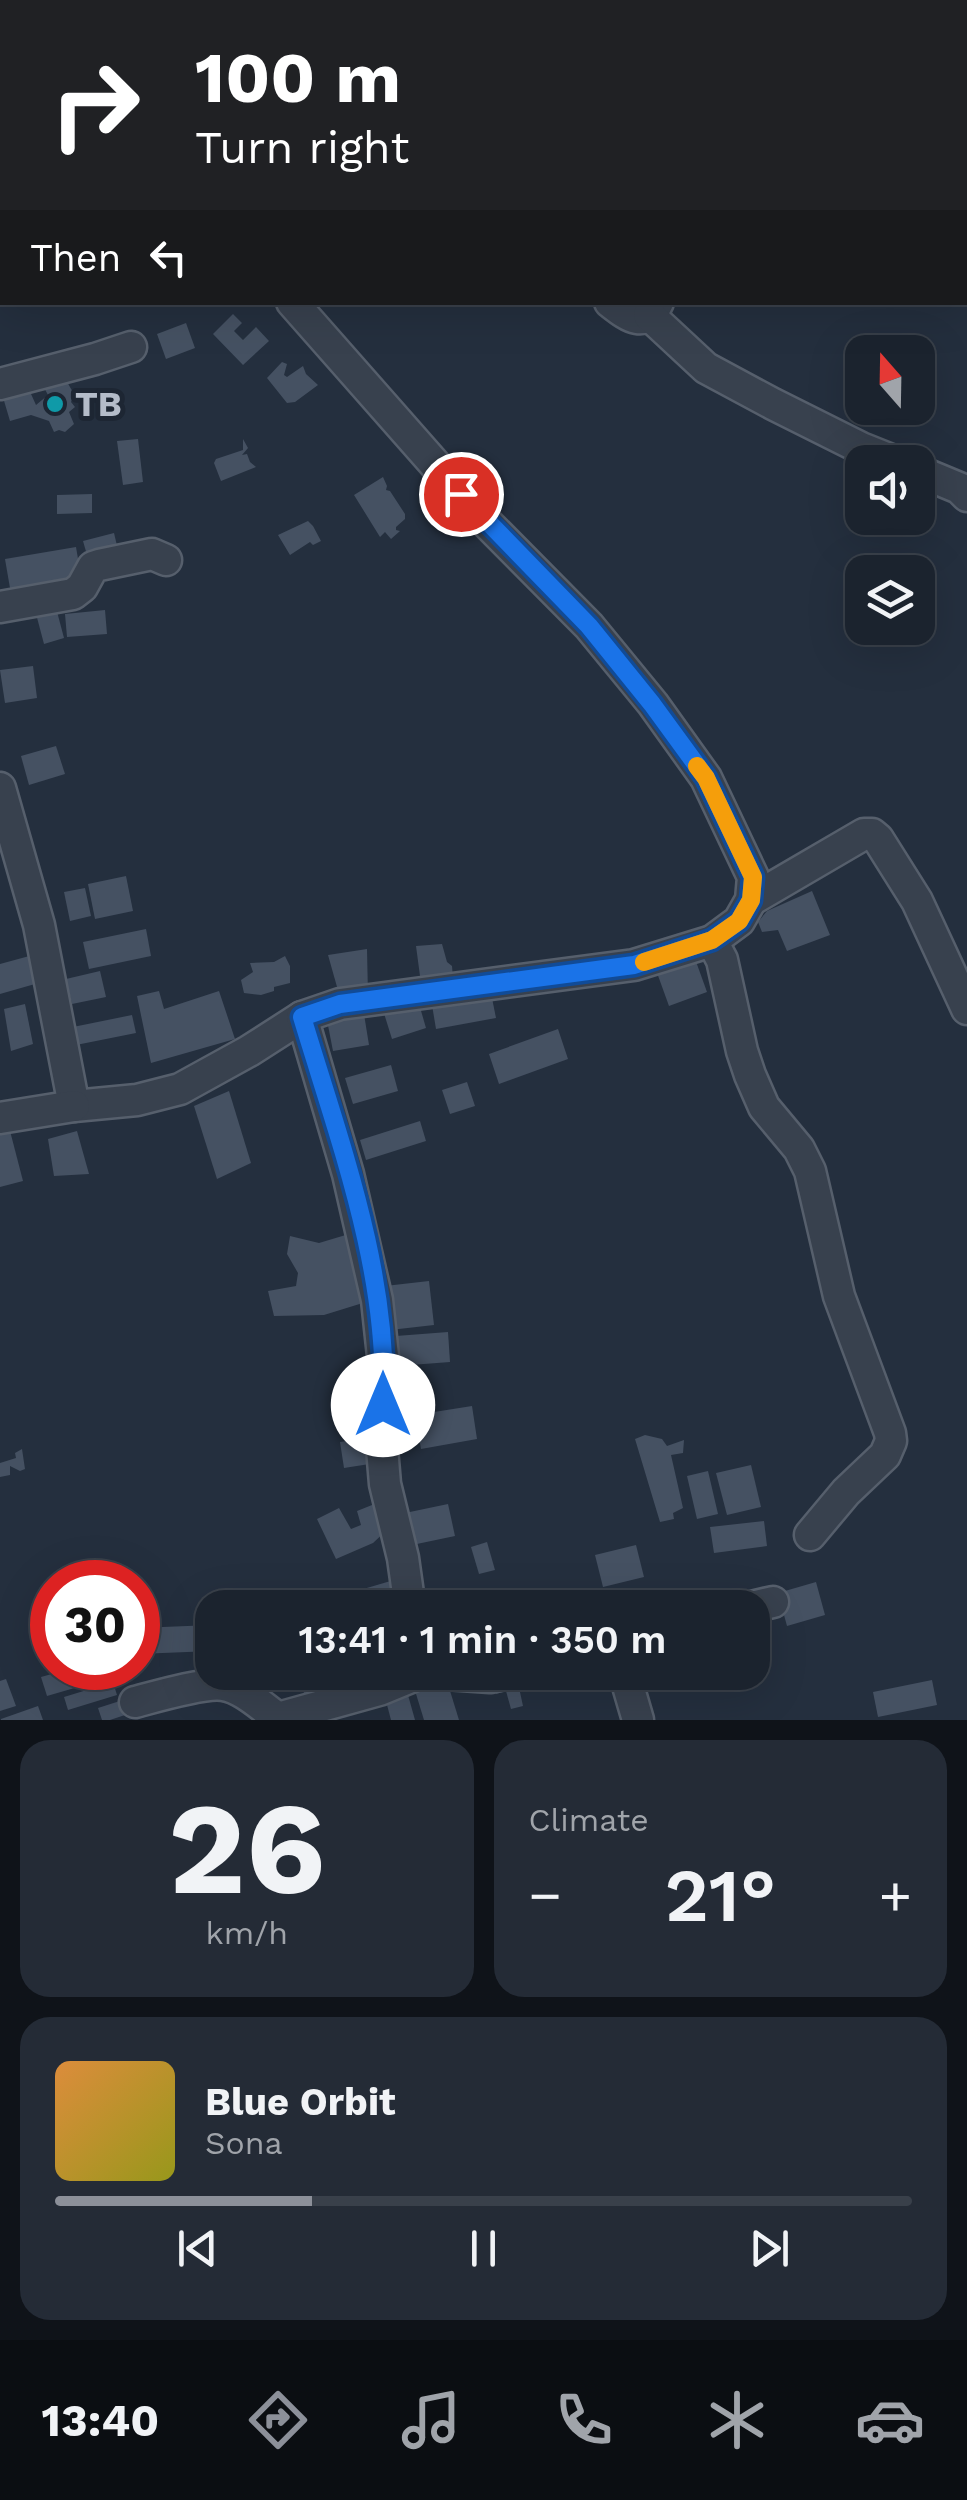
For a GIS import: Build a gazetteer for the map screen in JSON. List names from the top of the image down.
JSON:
{
  "places": ["TB"],
  "north": "top",
  "page": {
    "turn": ["100 m", "Turn right"],
    "then": "Then",
    "limit": "30",
    "trip": "13:41 · 1 min · 350 m",
    "tile": [
      ["26", "km/h"],
      "Climate"
    ],
    "heat": ["−", "21°", "+"],
    "song": ["Blue Orbit", "Sona"],
    "tabs": "13:40"
  }
}
